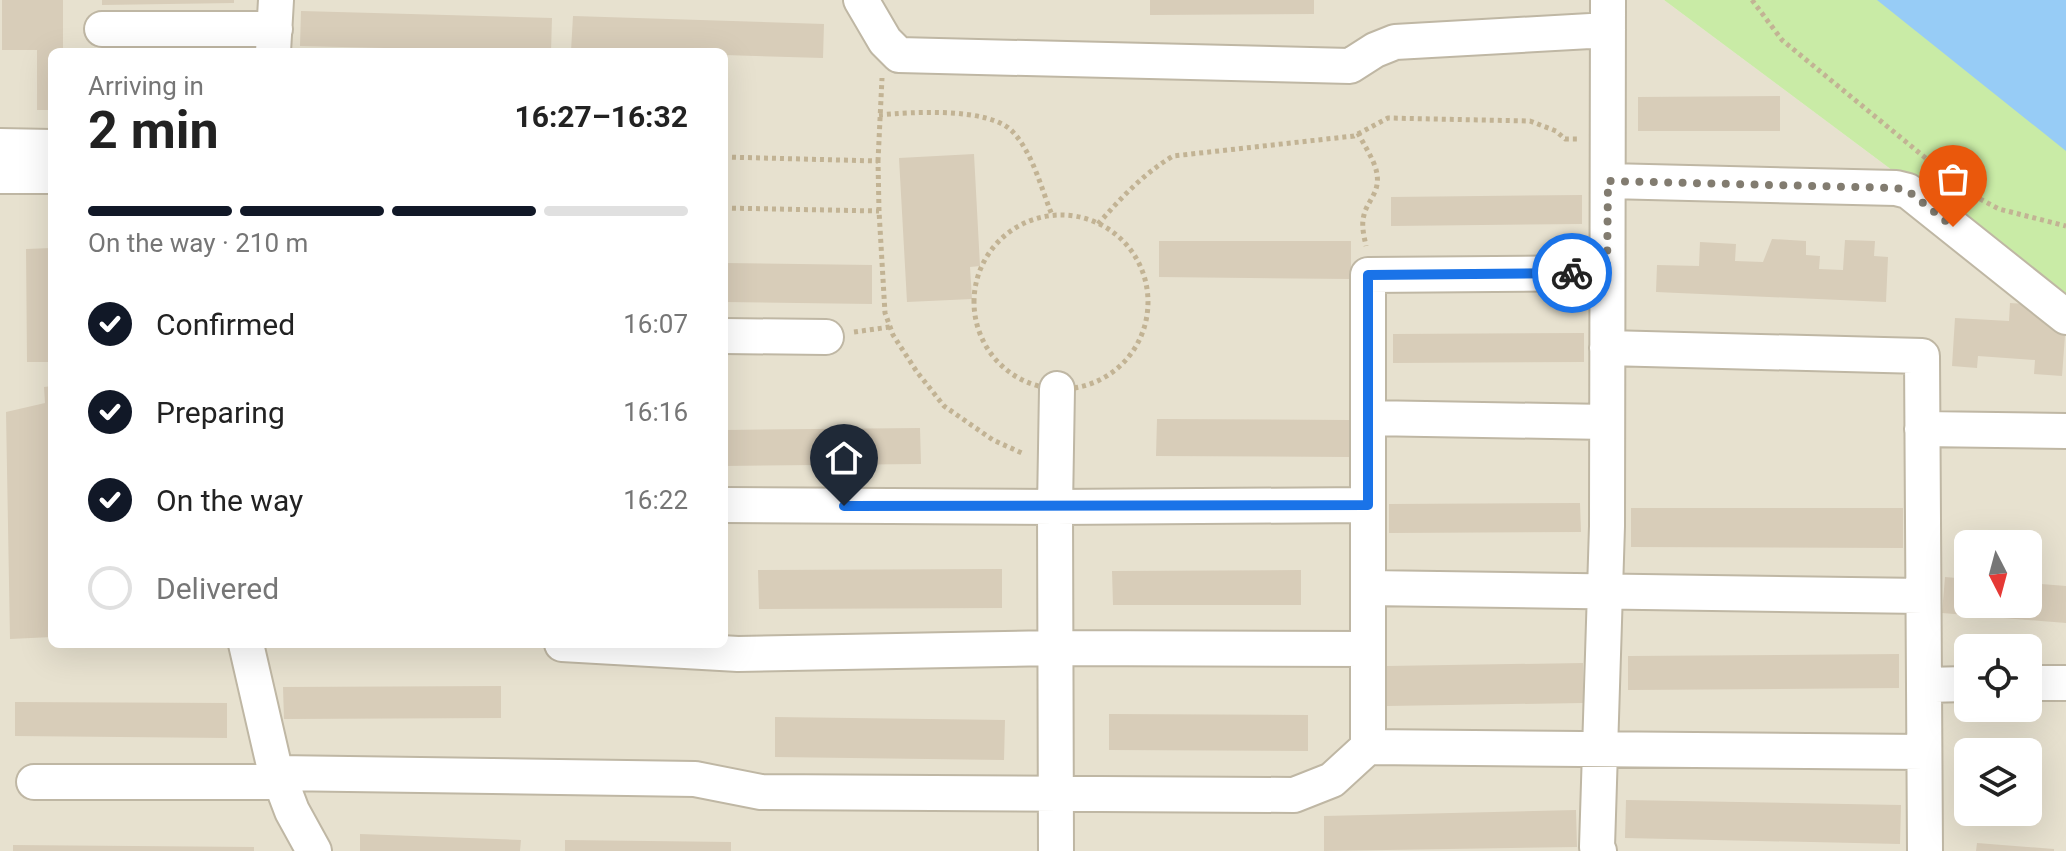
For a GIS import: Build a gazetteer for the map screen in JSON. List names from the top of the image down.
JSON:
{
  "north": "bottom",
  "page": {
    "heading": ["2 min", "Arriving in", "16:27–16:32"],
    "bar": "On the way · 210 m",
    "list": [
      ["Confirmed", "16:07"],
      ["Preparing", "16:16"],
      ["On the way", "16:22"],
      "Delivered"
    ]
  }
}
